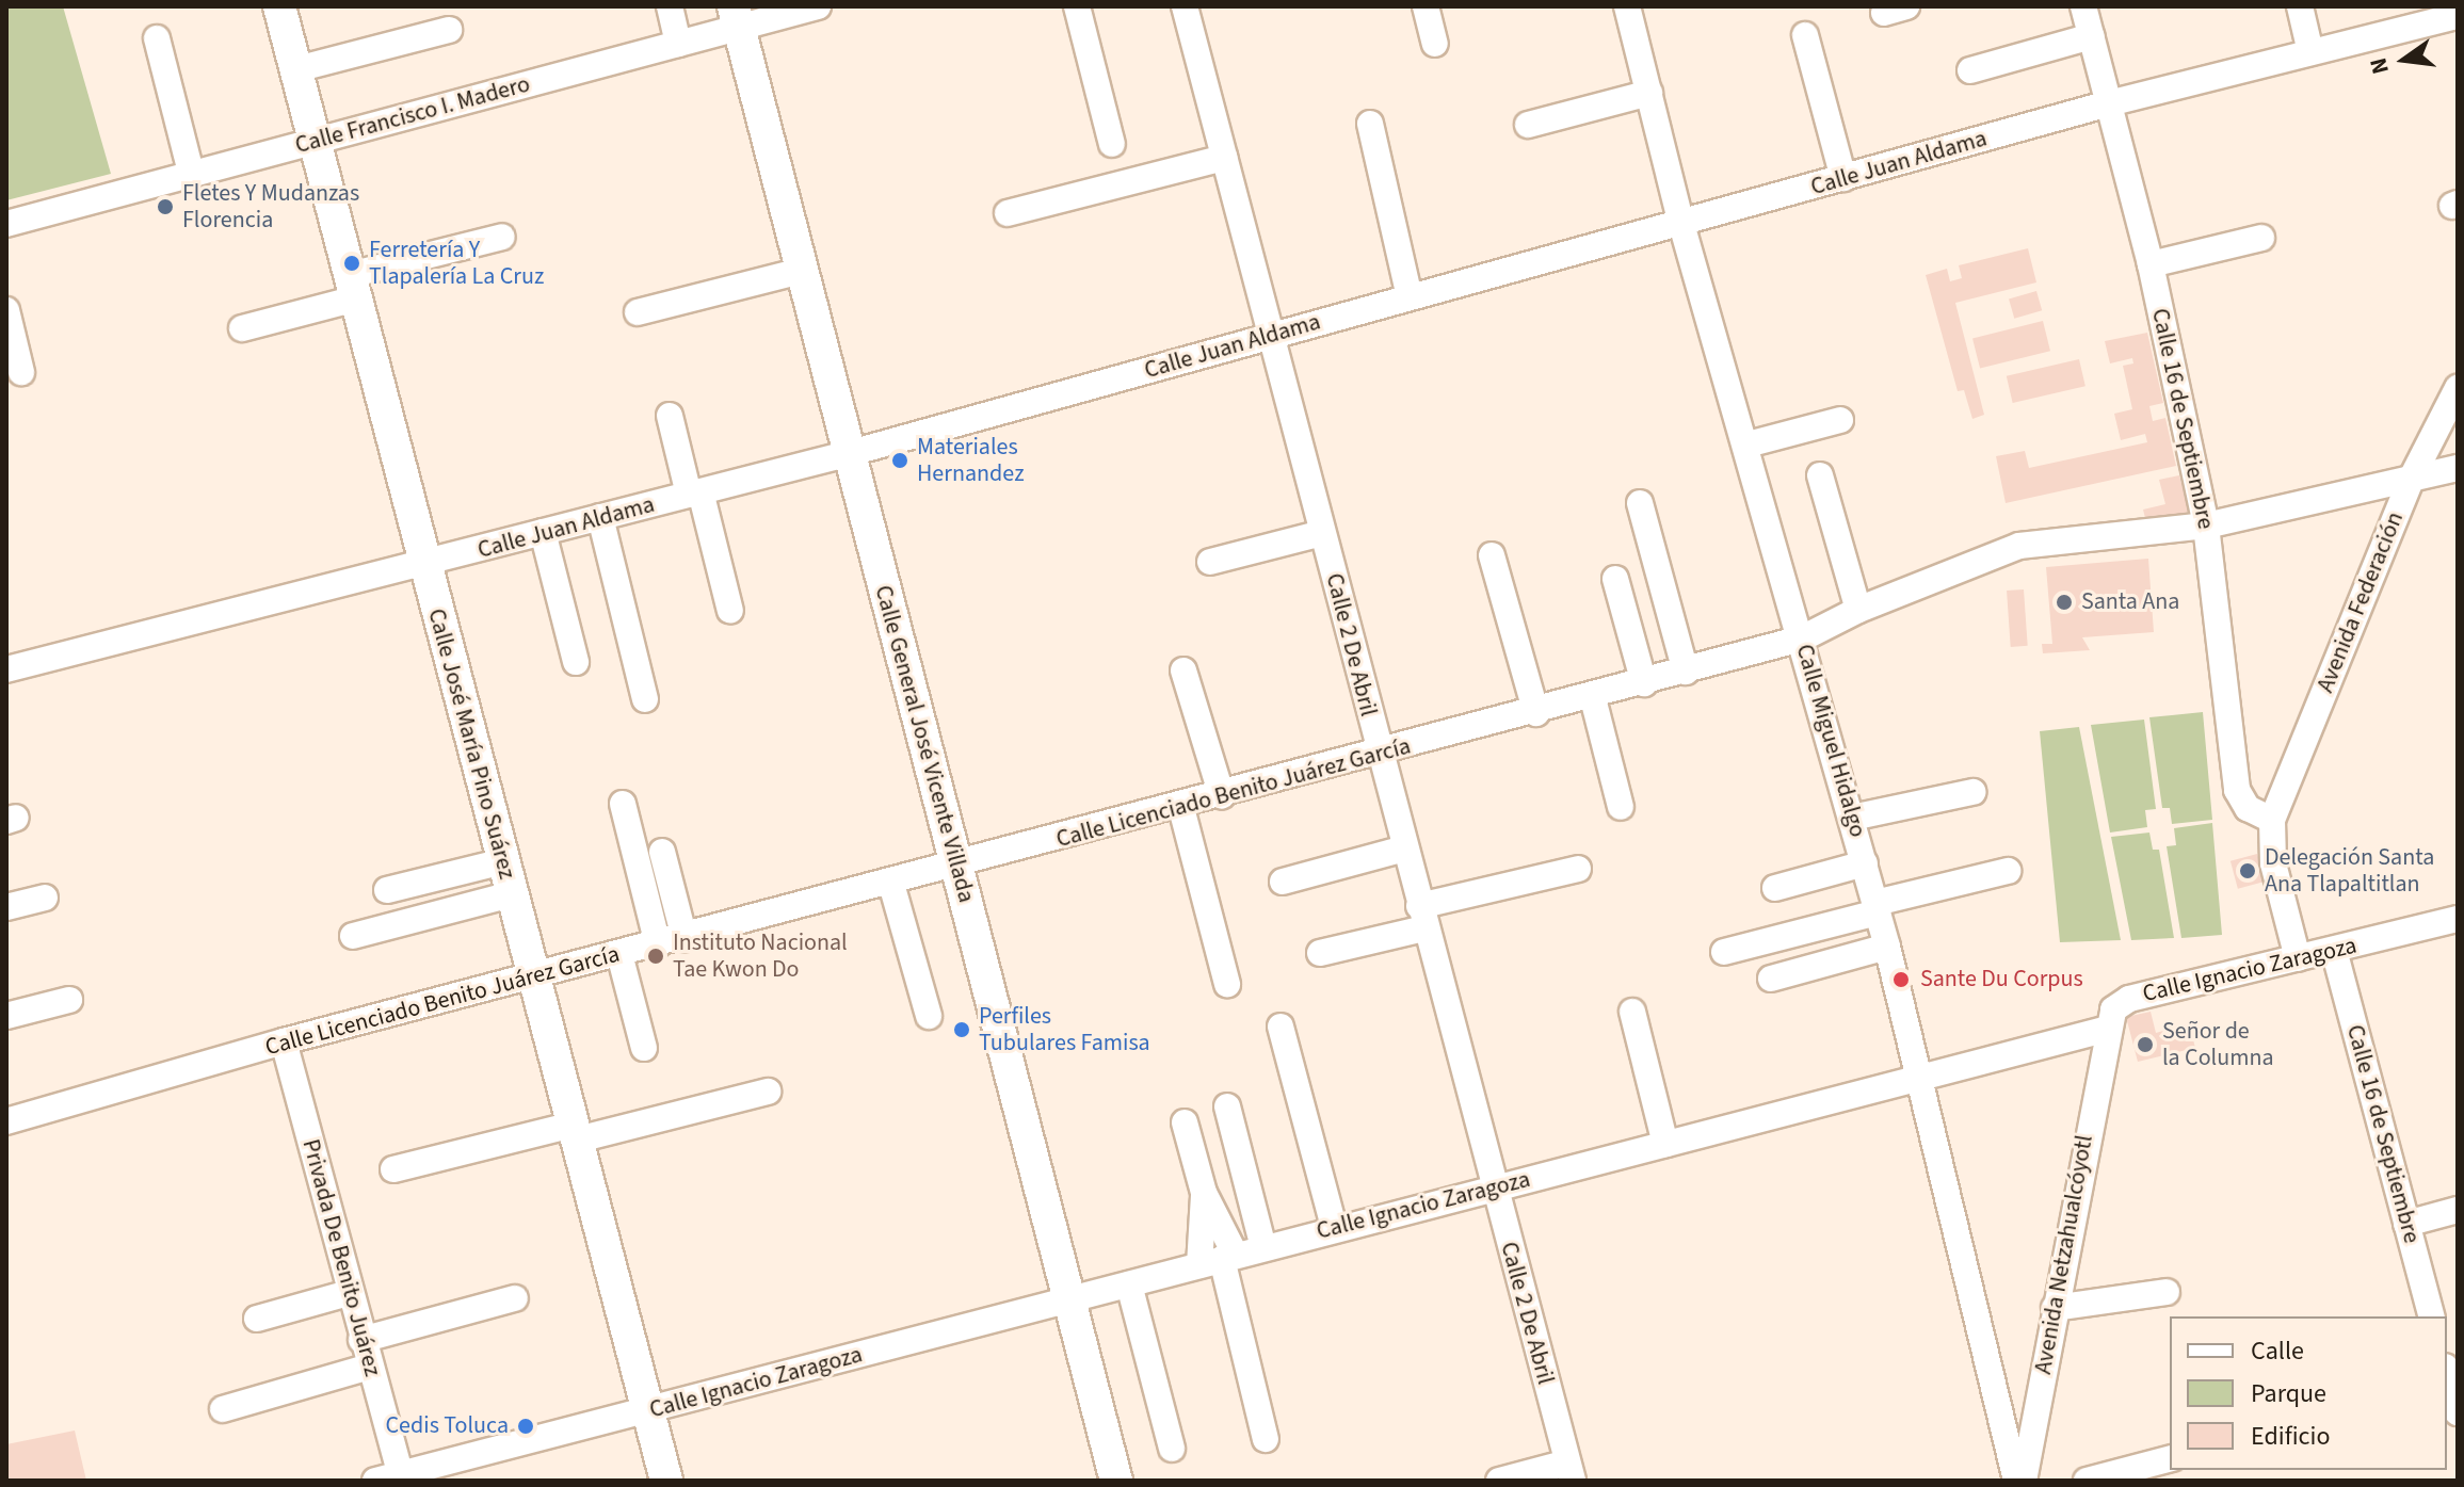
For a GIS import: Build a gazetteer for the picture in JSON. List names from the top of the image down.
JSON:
{
  "streets": {
    "main road": ["Calle José María Pino Suárez", "Calle General José Vicente Villada"],
    "street": [
      "Calle Francisco I. Madero",
      "Calle Juan Aldama",
      "Calle 16 de Septiembre",
      "Avenida Federación",
      "Calle 2 De Abril",
      "Calle Miguel Hidalgo",
      "Calle Licenciado Benito Juárez García",
      "Calle Ignacio Zaragoza",
      "Avenida Netzahualcóyotl",
      "Privada De Benito Juárez"
    ]
  },
  "crossings": [
    ["Calle Francisco I. Madero", "Calle José María Pino Suárez"],
    ["Calle Francisco I. Madero", "Calle General José Vicente Villada"],
    ["Calle Juan Aldama", "Calle 16 de Septiembre"],
    ["Calle Juan Aldama", "Calle 2 De Abril"],
    ["Calle Juan Aldama", "Calle Miguel Hidalgo"],
    ["Calle Juan Aldama", "Calle José María Pino Suárez"],
    ["Calle Juan Aldama", "Calle General José Vicente Villada"],
    ["Calle 16 de Septiembre", "Avenida Federación"],
    ["Calle 16 de Septiembre", "Calle Licenciado Benito Juárez García"],
    ["Calle 16 de Septiembre", "Calle Ignacio Zaragoza"],
    ["Avenida Federación", "Calle Licenciado Benito Juárez García"],
    ["Calle 2 De Abril", "Calle Licenciado Benito Juárez García"],
    ["Calle 2 De Abril", "Calle Ignacio Zaragoza"],
    ["Calle Miguel Hidalgo", "Calle Licenciado Benito Juárez García"],
    ["Calle Miguel Hidalgo", "Calle Ignacio Zaragoza"],
    ["Calle José María Pino Suárez", "Calle Licenciado Benito Juárez García"],
    ["Calle José María Pino Suárez", "Calle Ignacio Zaragoza"],
    ["Calle General José Vicente Villada", "Calle Licenciado Benito Juárez García"],
    ["Calle General José Vicente Villada", "Calle Ignacio Zaragoza"],
    ["Calle Licenciado Benito Juárez García", "Privada De Benito Juárez"],
    ["Calle Ignacio Zaragoza", "Avenida Netzahualcóyotl"],
    ["Calle Ignacio Zaragoza", "Privada De Benito Juárez"]
  ],
  "places": [
    "Fletes Y Mudanzas Florencia",
    "Ferretería Y Tlapalería La Cruz",
    "Materiales Hernandez",
    "Santa Ana",
    "Delegación Santa Ana Tlapaltitlan",
    "Instituto Nacional Tae Kwon Do",
    "Sante Du Corpus",
    "Perfiles Tubulares Famisa",
    "Señor de la Columna",
    "Cedis Toluca"
  ],
  "legend": ["Calle", "Parque", "Edificio"],
  "north": "left"
}
